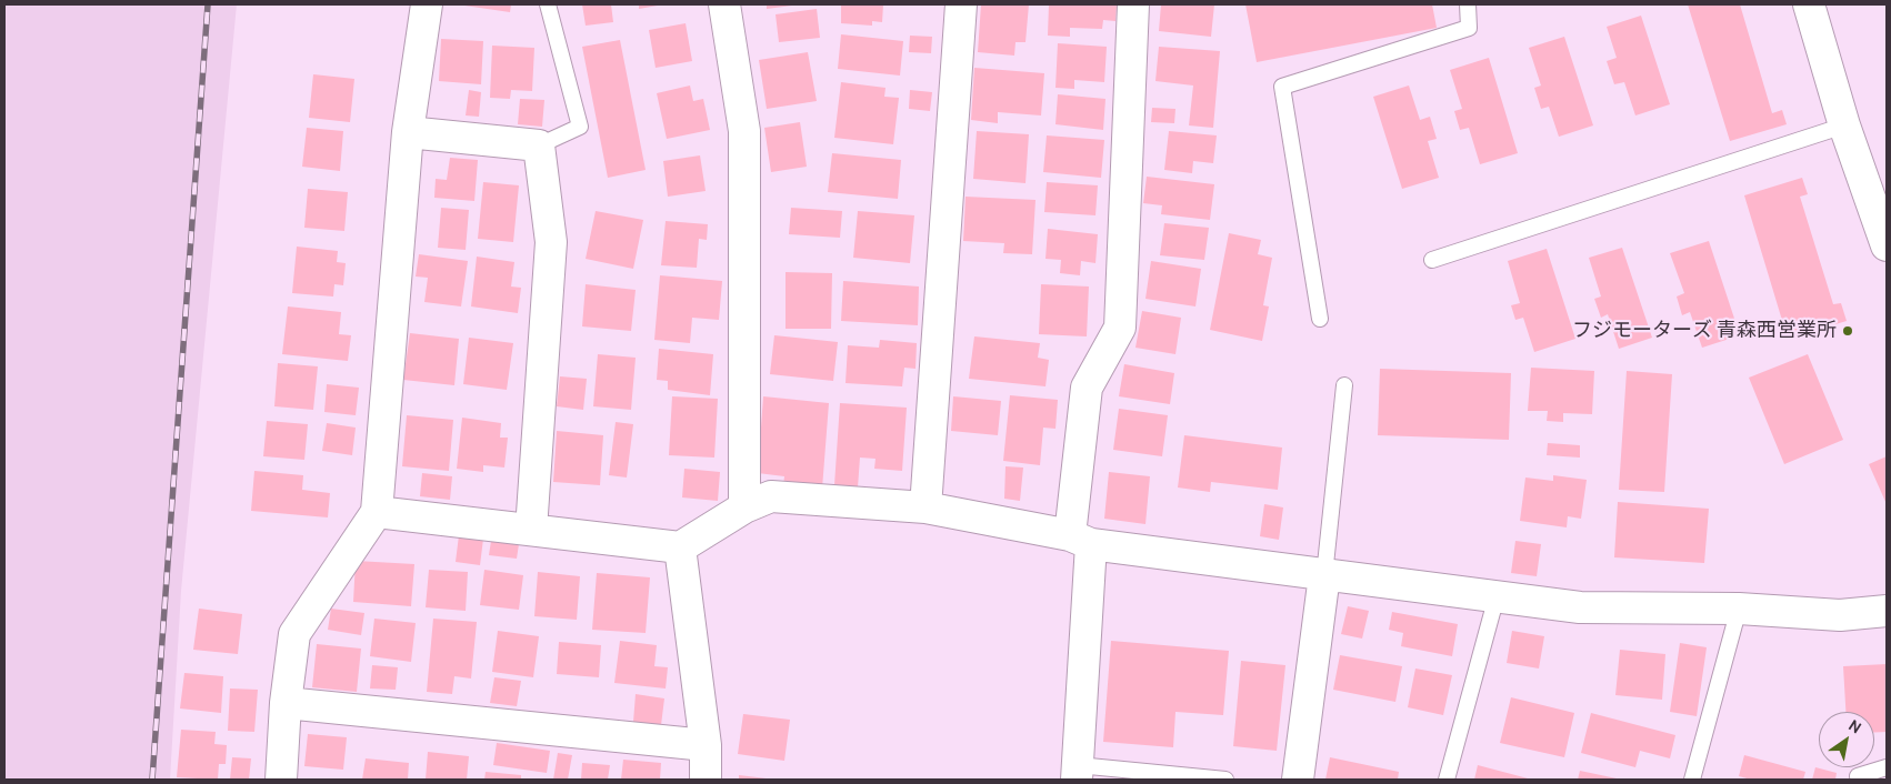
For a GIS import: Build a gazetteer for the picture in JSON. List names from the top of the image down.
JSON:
{
  "places": ["フジモーターズ 青森西営業所"],
  "north": "top right"
}
